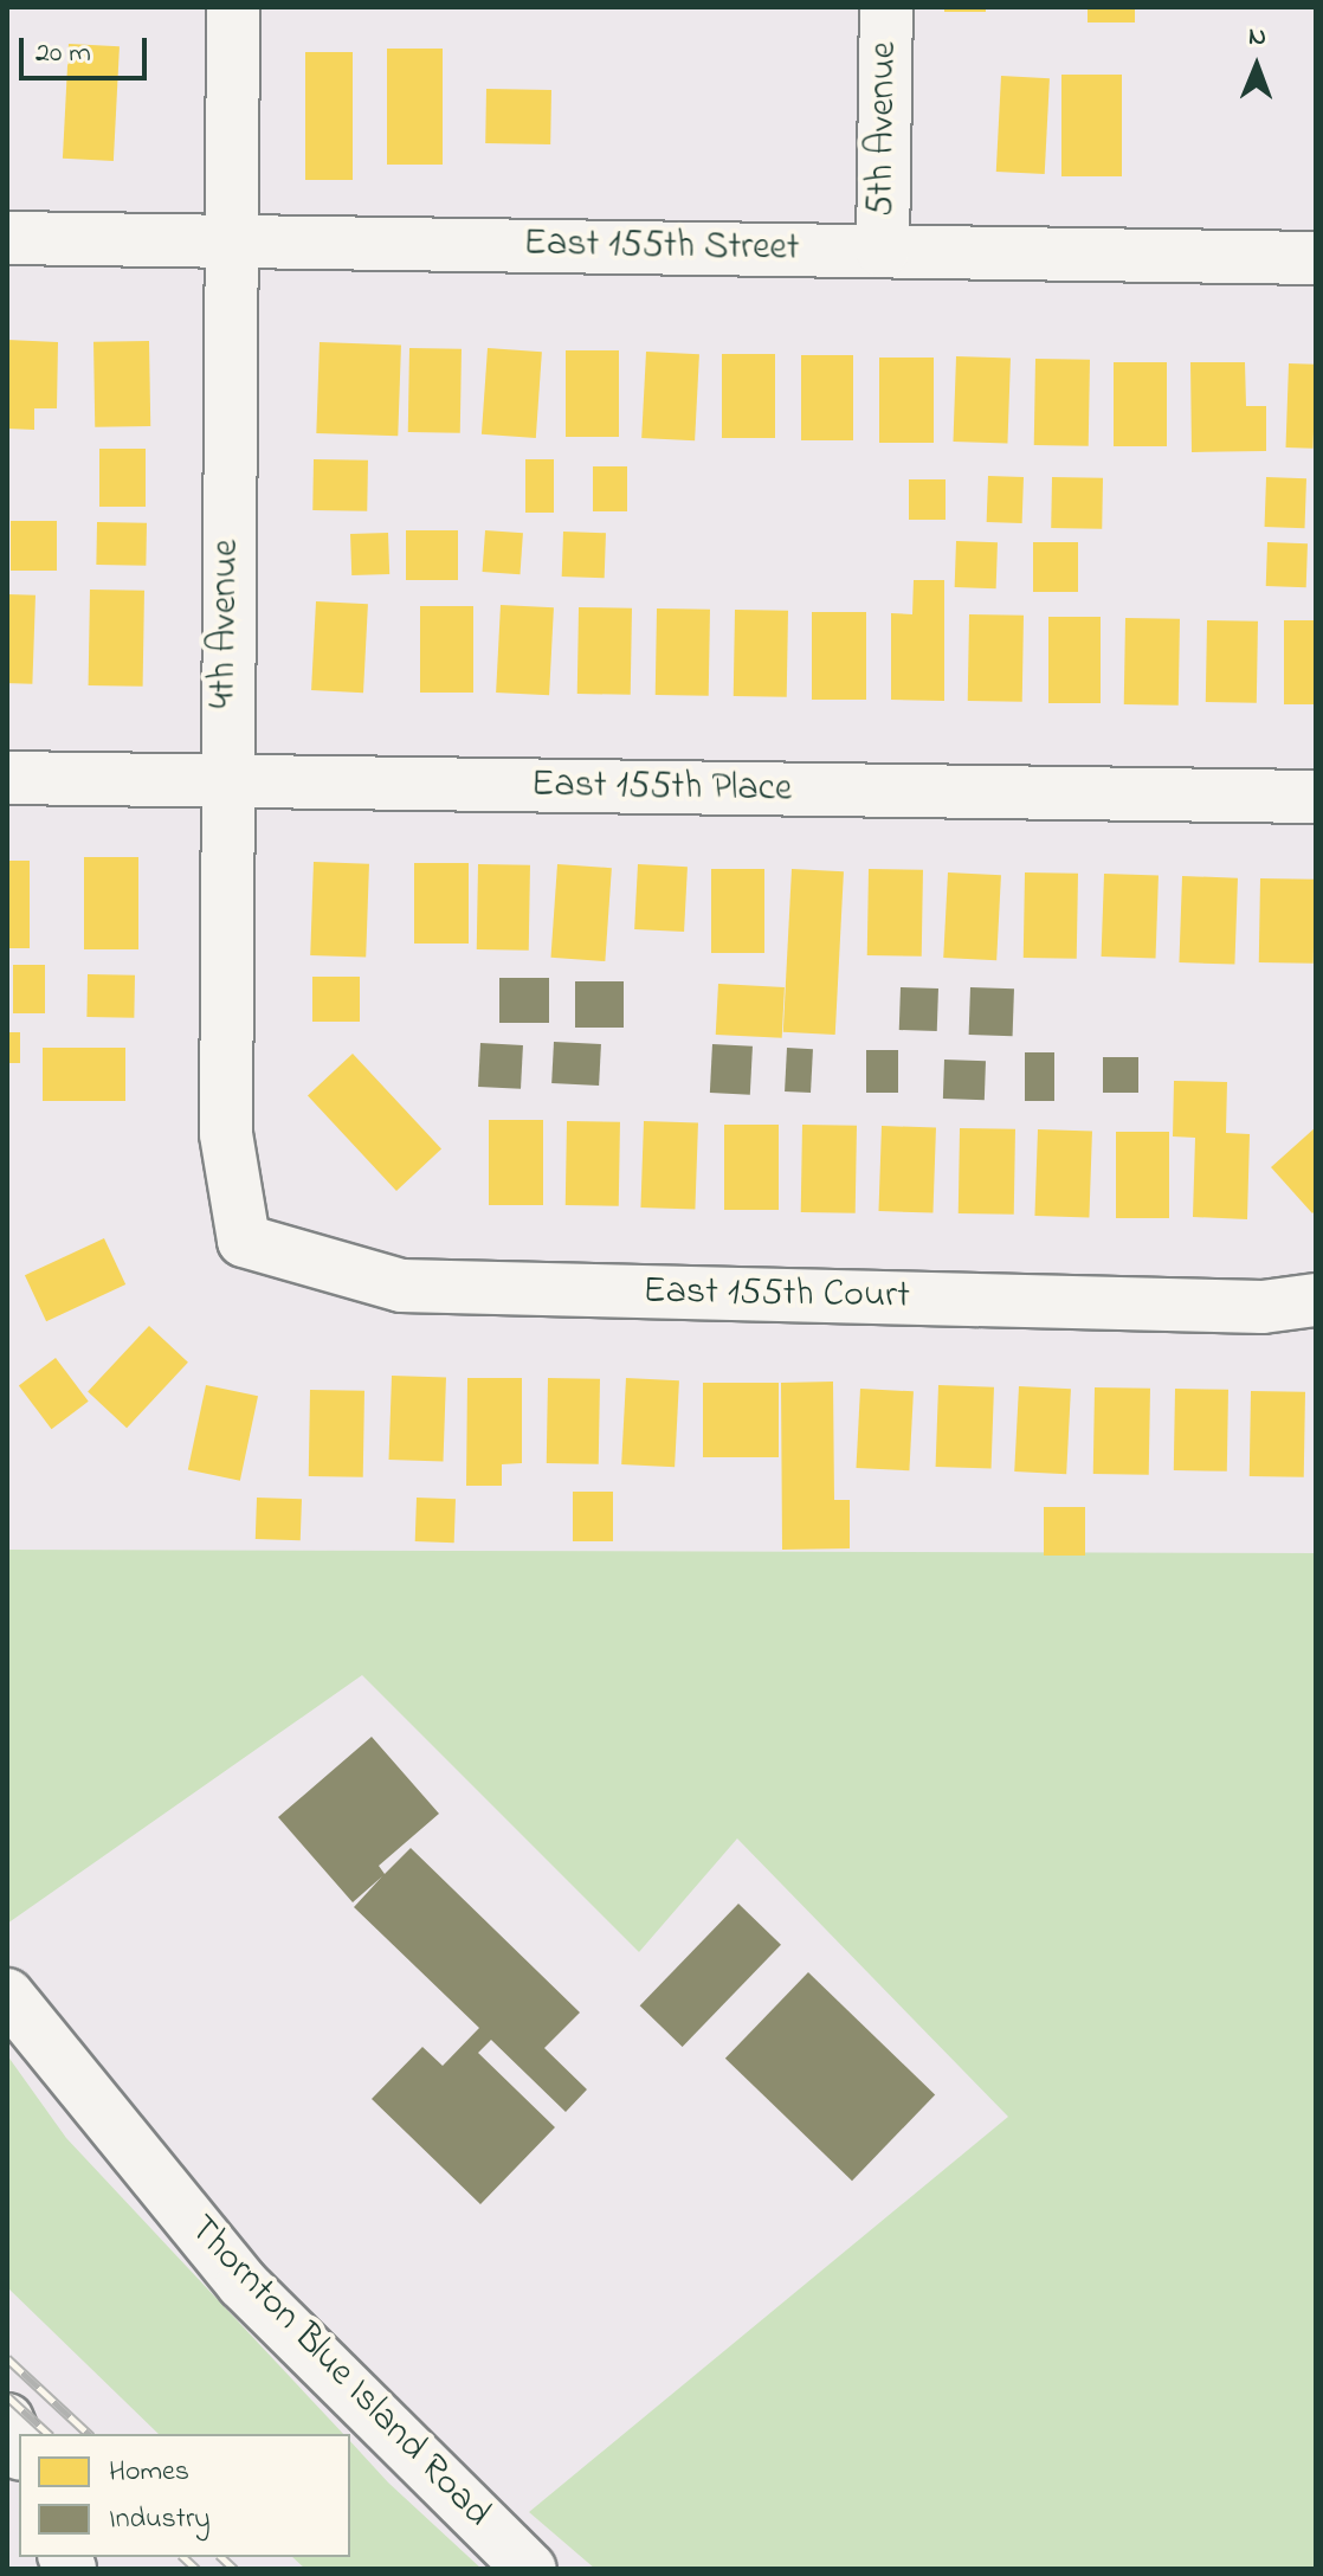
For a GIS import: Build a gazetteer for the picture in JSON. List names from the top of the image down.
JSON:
{
  "streets": {
    "street": [
      "5th Avenue",
      "East 155th Street",
      "4th Avenue",
      "East 155th Place",
      "East 155th Court",
      "Thornton Blue Island Road"
    ]
  },
  "crossings": [
    ["5th Avenue", "East 155th Street"],
    ["East 155th Street", "4th Avenue"],
    ["4th Avenue", "East 155th Place"],
    ["4th Avenue", "East 155th Court"]
  ],
  "legend": ["Homes", "Industry"],
  "scale_bar": "20 m",
  "north": "top"
}
